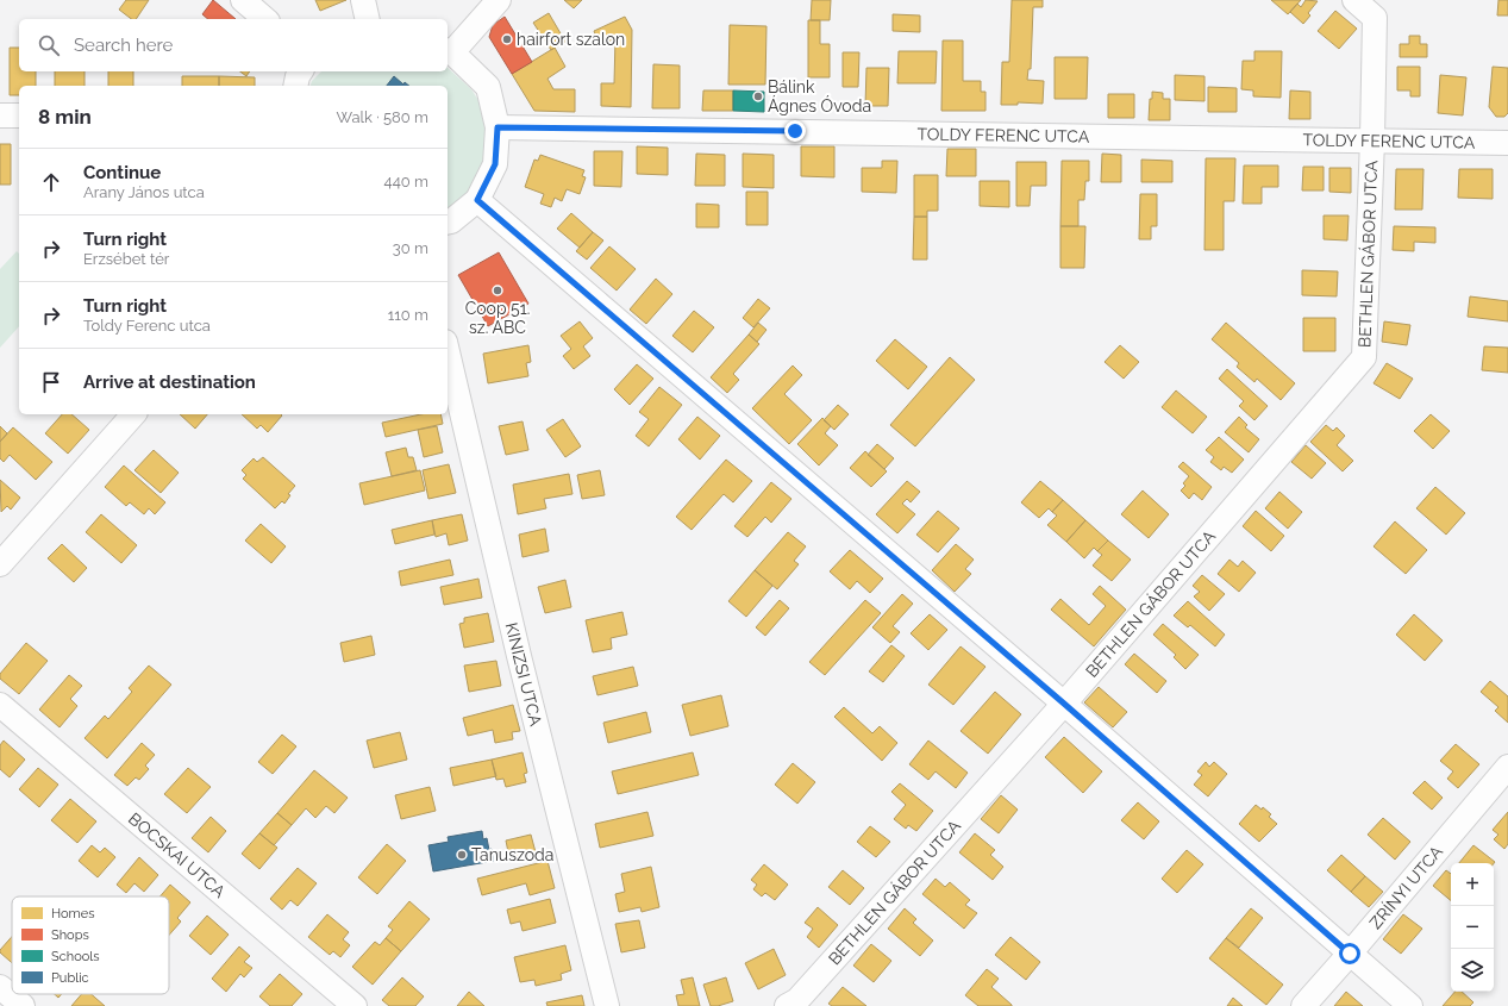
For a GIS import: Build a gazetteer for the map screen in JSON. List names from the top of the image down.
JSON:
{
  "streets": {
    "street": [
      "TOLDY FERENC UTCA",
      "BETHLEN GÁBOR UTCA",
      "KINIZSI UTCA",
      "BOCSKAI UTCA",
      "ZRÍNYI UTCA"
    ]
  },
  "crossings": [
    ["TOLDY FERENC UTCA", "BETHLEN GÁBOR UTCA"]
  ],
  "places": [
    "hairfort szalon",
    "Bálink Ágnes Óvoda",
    "Coop 51. sz. ABC",
    "Tanuszoda"
  ],
  "legend": [
    "Homes",
    "Shops",
    "Schools",
    "Public"
  ],
  "page": {
    "search": "Search here",
    "heading": ["8 min", "Walk · 580 m"],
    "list": [
      ["Continue", "Arany János utca", "440 m"],
      ["Turn right", "Erzsébet tér", "30 m"],
      ["Turn right", "Toldy Ferenc utca", "110 m"],
      "Arrive at destination"
    ],
    "map_buttons": ["+", "−"]
  }
}
